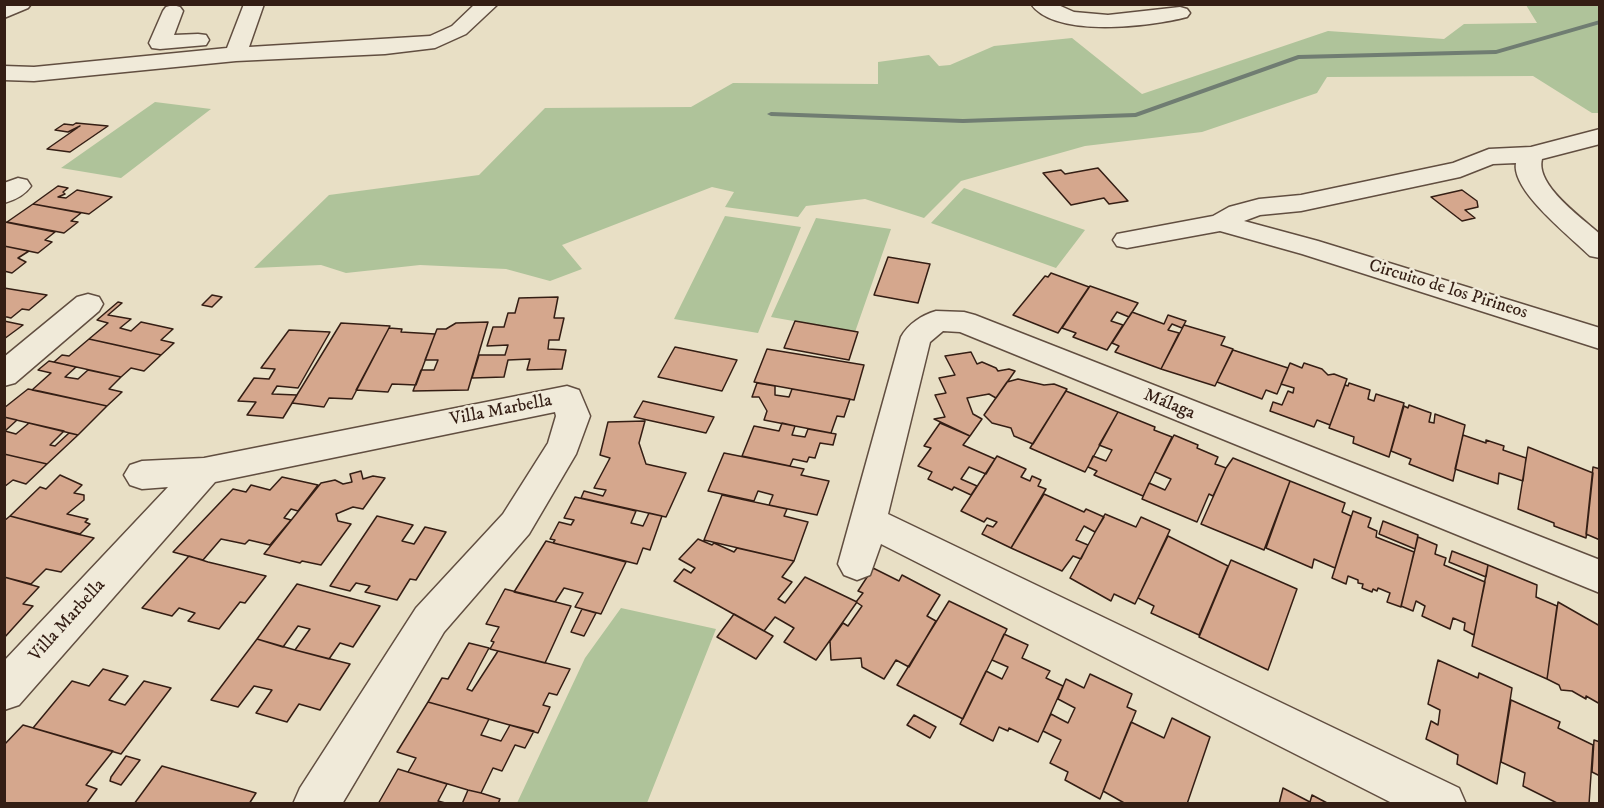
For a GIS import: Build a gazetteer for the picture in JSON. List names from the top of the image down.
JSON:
{
  "streets": {
    "street": ["Circuito de los Pirineos", "Málaga", "Villa Marbella"]
  }
}
